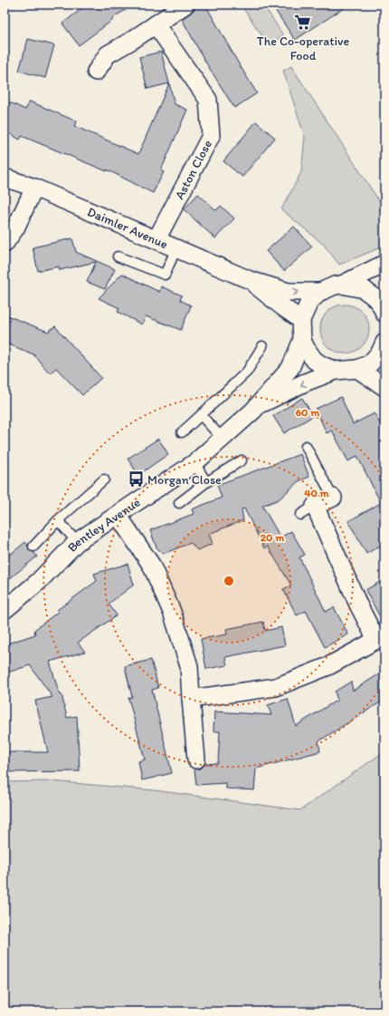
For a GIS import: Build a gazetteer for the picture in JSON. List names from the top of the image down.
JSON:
{
  "streets": {
    "street": ["Aston Close", "Daimler Avenue", "Bentley Avenue"]
  },
  "crossings": [
    ["Aston Close", "Daimler Avenue"]
  ],
  "places": {
    "supermarket": ["The Co-operative Food"],
    "bus stop": ["Morgan Close"]
  },
  "rings": ["60 m", "40 m", "20 m"]
}
